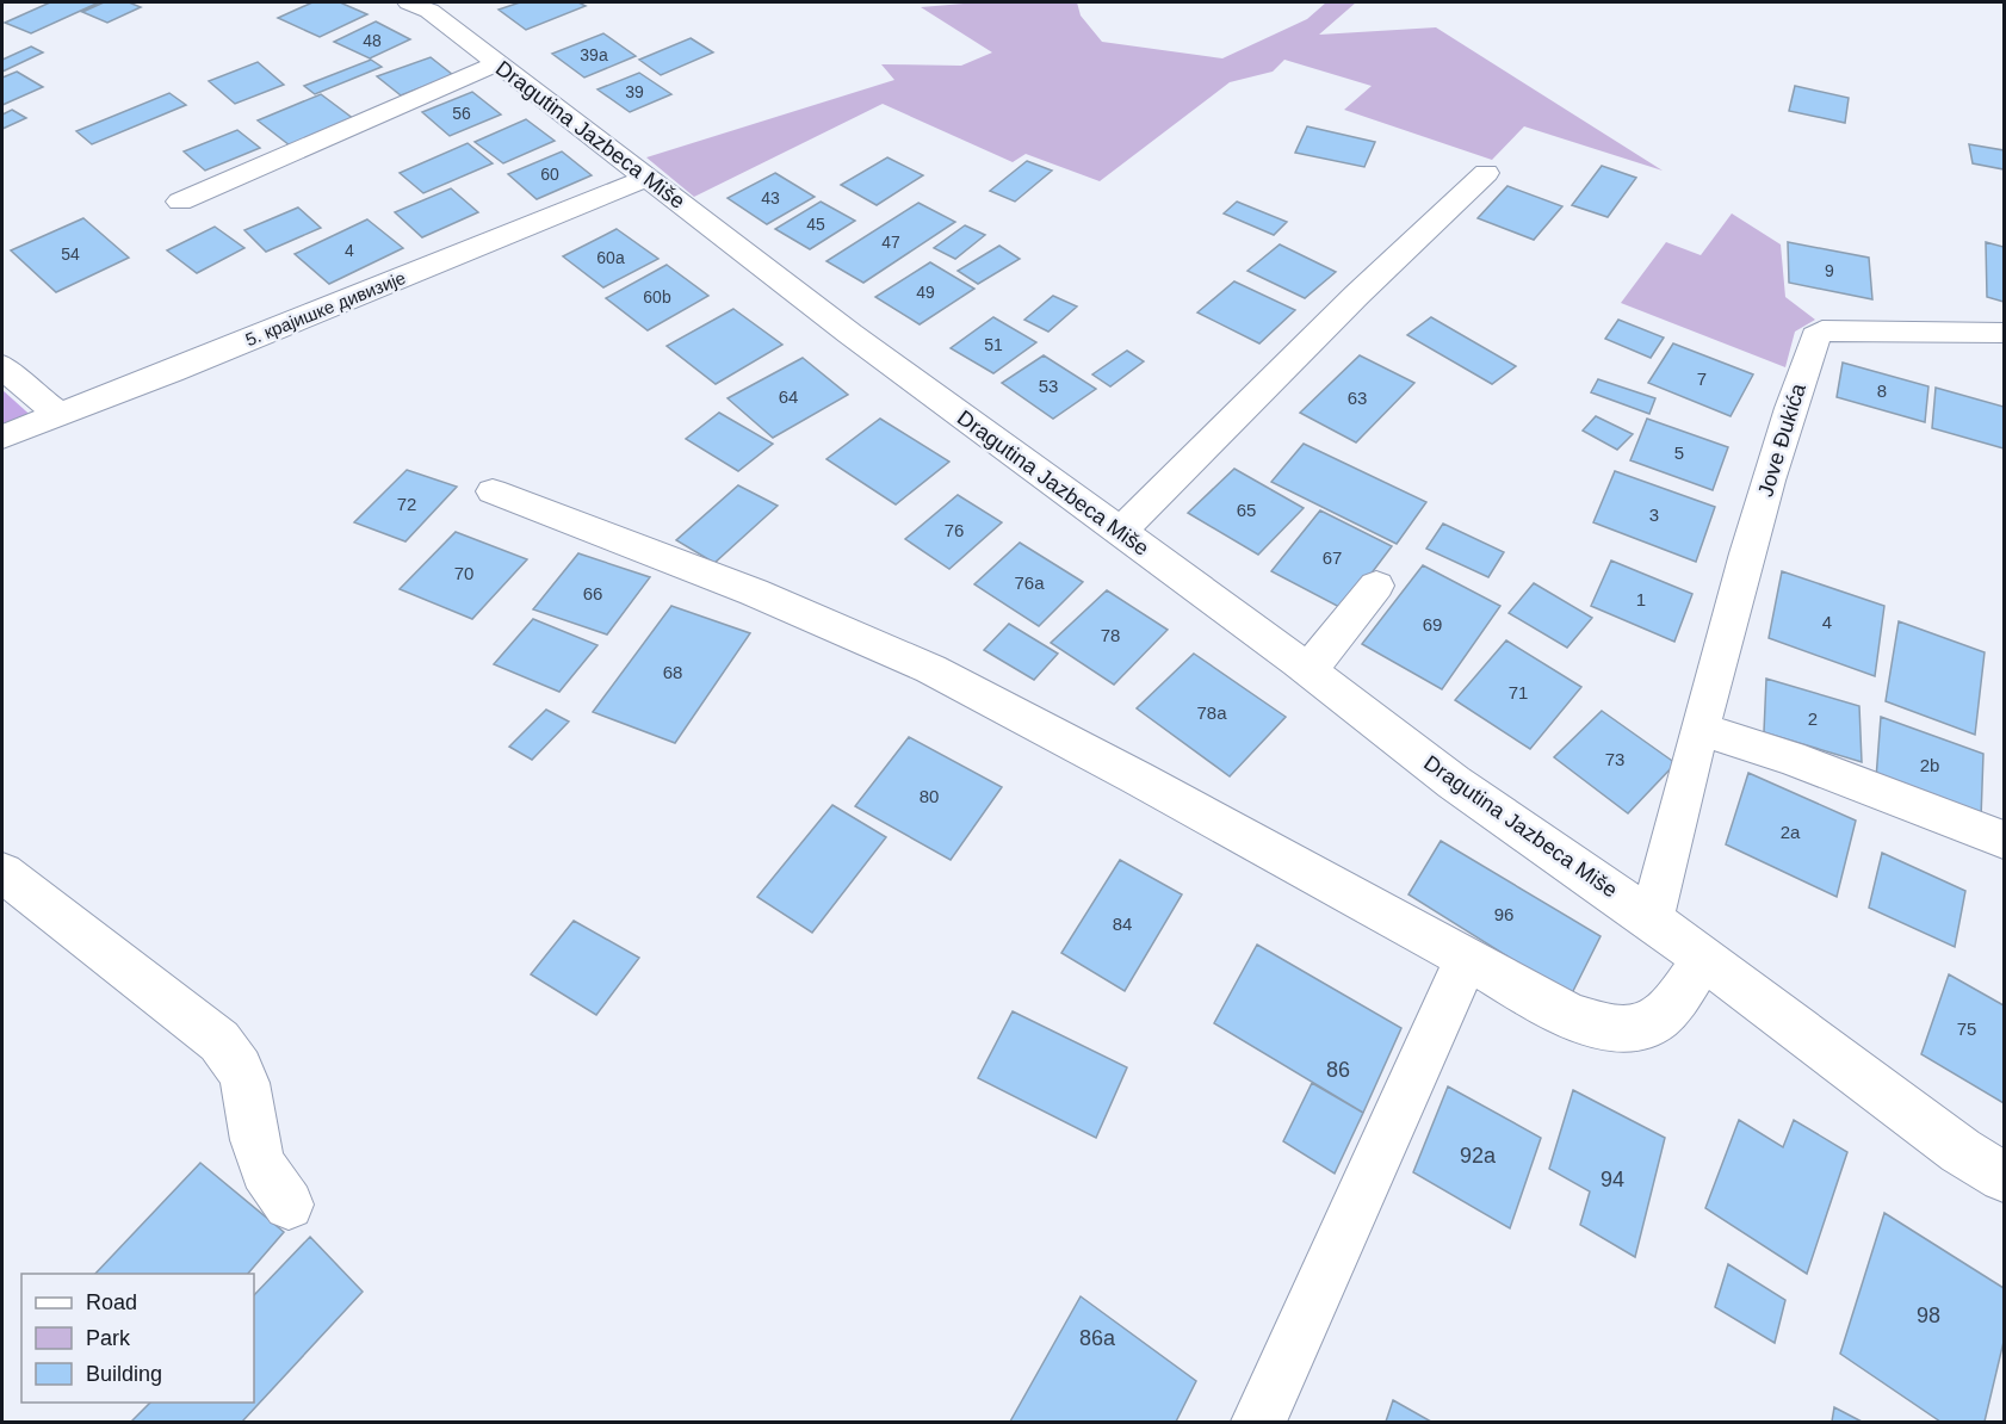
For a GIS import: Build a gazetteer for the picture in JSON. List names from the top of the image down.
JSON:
{
  "streets": {
    "street": ["Dragutina Jazbeca Miše", "5. крајишке дивизије", "Jove Đukića"]
  },
  "crossings": [
    ["Dragutina Jazbeca Miše", "5. крајишке дивизије"],
    ["Dragutina Jazbeca Miše", "Jove Đukića"]
  ],
  "house_numbers": [
    "48",
    "39a",
    "39",
    "56",
    "60",
    "43",
    "45",
    "47",
    "4",
    "54",
    "60a",
    "9",
    "49",
    "60b",
    "51",
    "7",
    "53",
    "8",
    "64",
    "63",
    "5",
    "72",
    "65",
    "3",
    "76",
    "67",
    "70",
    "76a",
    "66",
    "1",
    "4",
    "69",
    "78",
    "68",
    "71",
    "78a",
    "2",
    "73",
    "2b",
    "80",
    "2a",
    "96",
    "84",
    "75",
    "86",
    "92a",
    "94",
    "98",
    "86a"
  ],
  "legend": ["Road", "Park", "Building"]
}
